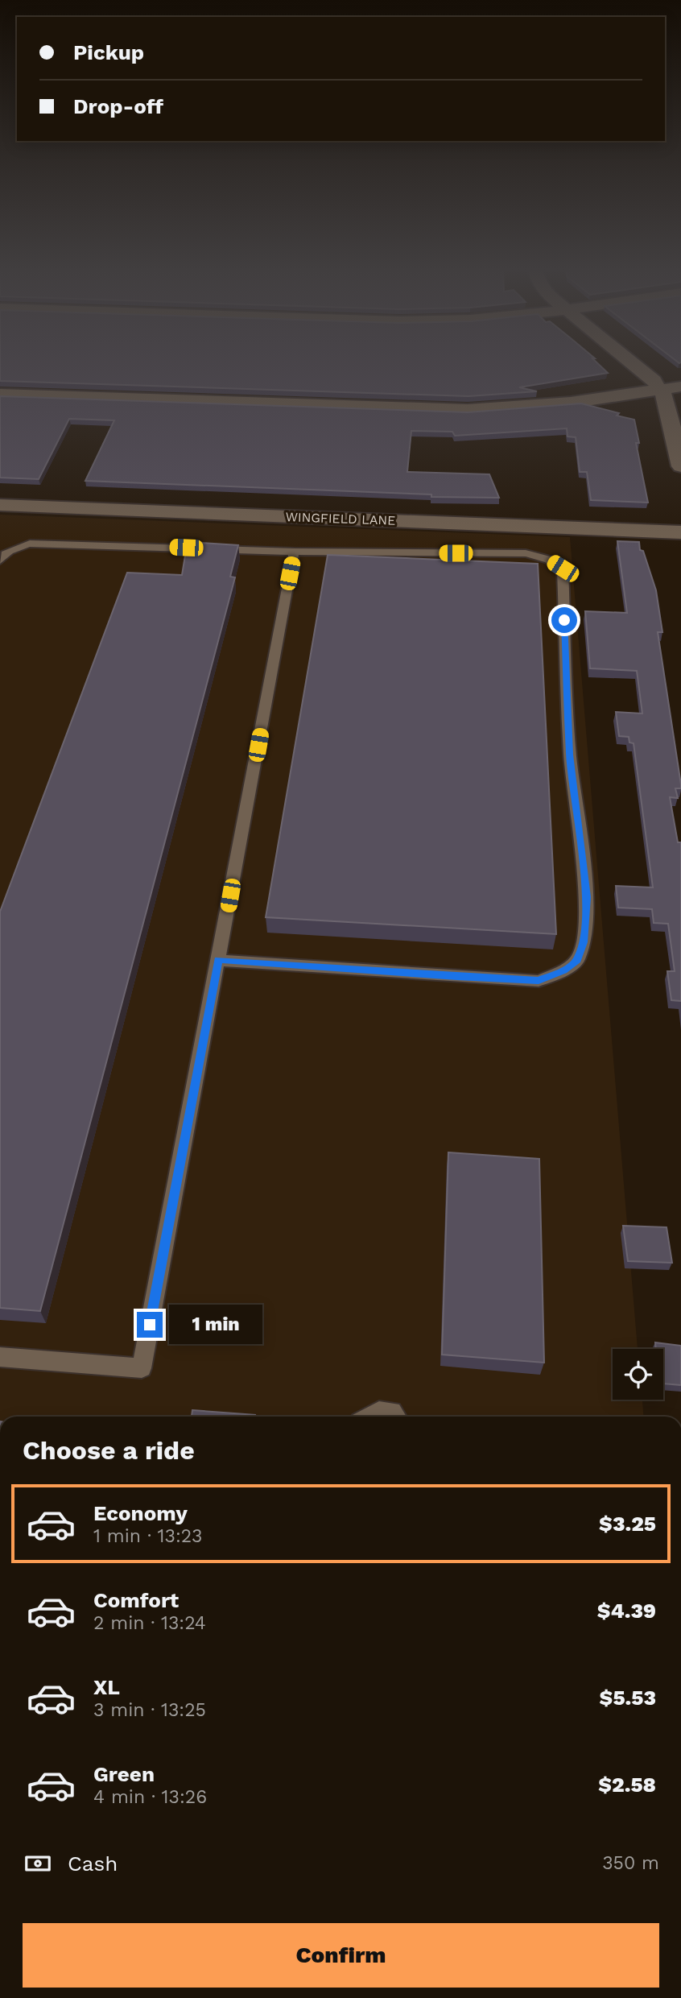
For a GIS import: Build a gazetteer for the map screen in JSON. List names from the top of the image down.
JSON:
{
  "streets": {
    "street": ["WINGFIELD LANE"]
  },
  "page": {
    "banner": ["Pickup", "Drop-off"],
    "bubble": "1 min",
    "heading": "Choose a ride",
    "list": [
      {
        "name": "Economy",
        "note": "1 min · 13:23",
        "value": "$3.25"
      },
      {
        "name": "Comfort",
        "note": "2 min · 13:24",
        "value": "$4.39"
      },
      {
        "name": "XL",
        "note": "3 min · 13:25",
        "value": "$5.53"
      },
      {
        "name": "Green",
        "note": "4 min · 13:26",
        "value": "$2.58"
      }
    ],
    "pay": ["Cash", "350 m"],
    "buttons": "Confirm"
  }
}
